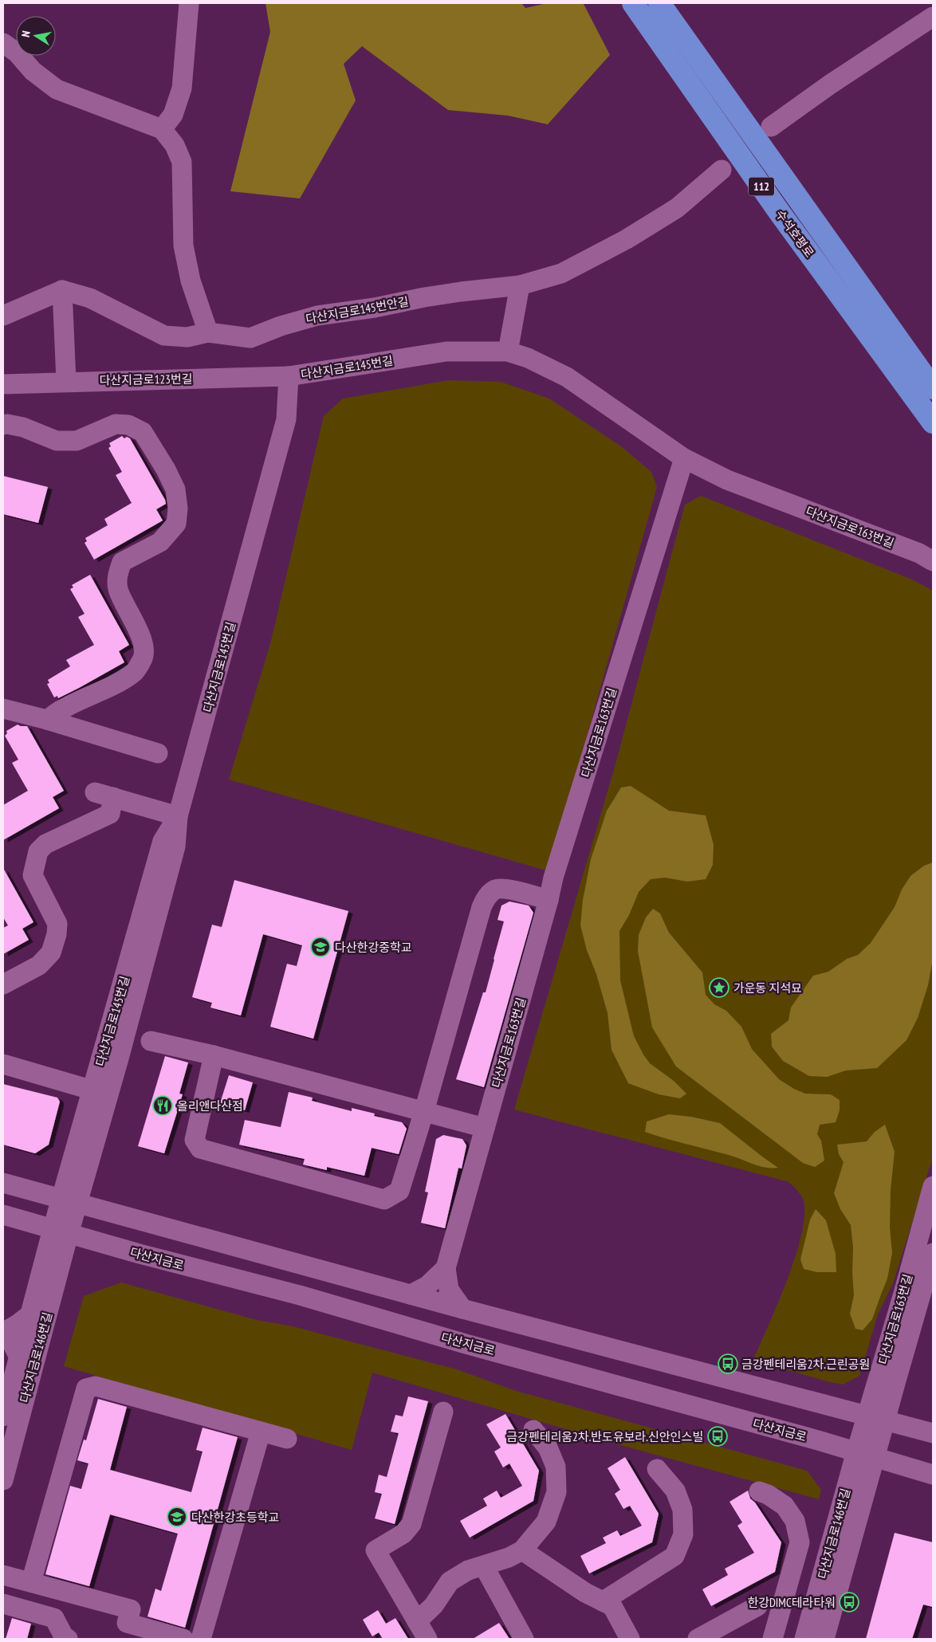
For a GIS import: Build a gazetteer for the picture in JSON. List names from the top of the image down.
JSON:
{
  "streets": {
    "highway": ["112", "수석호평로"],
    "street": [
      "다산지금로145번안길",
      "다산지금로145번길",
      "다산지금로123번길",
      "다산지금로163번길",
      "다산지금로",
      "다산지금로146번길"
    ]
  },
  "crossings": [
    ["다산지금로145번길", "다산지금로123번길"],
    ["다산지금로145번길", "다산지금로163번길"],
    ["다산지금로145번길", "다산지금로"],
    ["다산지금로145번길", "다산지금로146번길"],
    ["다산지금로163번길", "다산지금로"],
    ["다산지금로163번길", "다산지금로146번길"],
    ["다산지금로", "다산지금로146번길"]
  ],
  "places": {
    "school or university": ["다산한강중학교", "다산한강초등학교"],
    "place": ["가운동 지석묘"],
    "restaurant": ["올리앤다산점"],
    "bus stop": ["금강펜테리움2차.근린공원", "금강펜테리움2차.반도유보라.신안인스빌", "한강DIMC테라타워"]
  },
  "north": "left"
}
